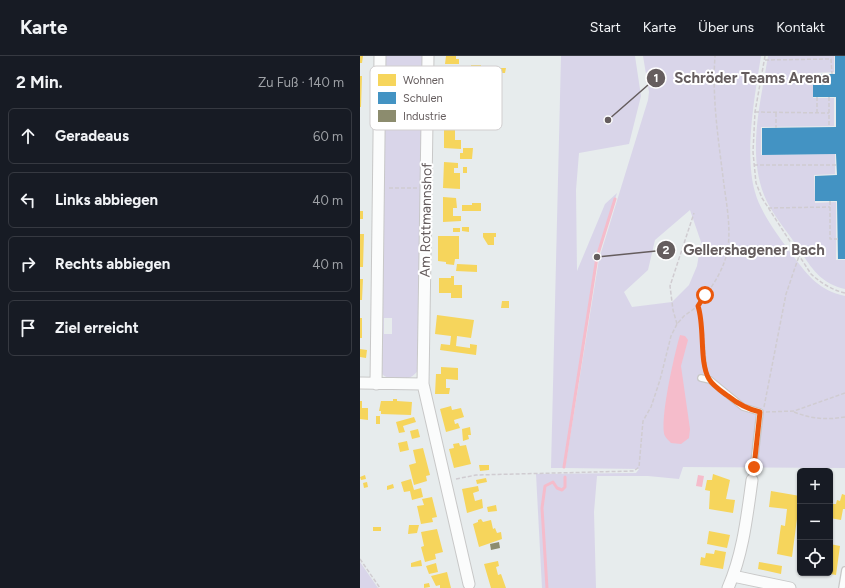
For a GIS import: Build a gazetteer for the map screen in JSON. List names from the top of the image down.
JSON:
{
  "streets": {
    "street": ["Am Rottmannshof"]
  },
  "places": ["Schröder Teams Arena", "Gellershagener Bach"],
  "legend": ["Wohnen", "Schulen", "Industrie"],
  "page": {
    "header": "Karte",
    "nav": [
      "Start",
      "Karte",
      "Über uns",
      "Kontakt"
    ],
    "heading": ["2 Min.", "Zu Fuß · 140 m"],
    "list": [
      ["Geradeaus", "60 m"],
      ["Links abbiegen", "40 m"],
      ["Rechts abbiegen", "40 m"],
      "Ziel erreicht"
    ],
    "map_buttons": ["+", "−"]
  }
}
